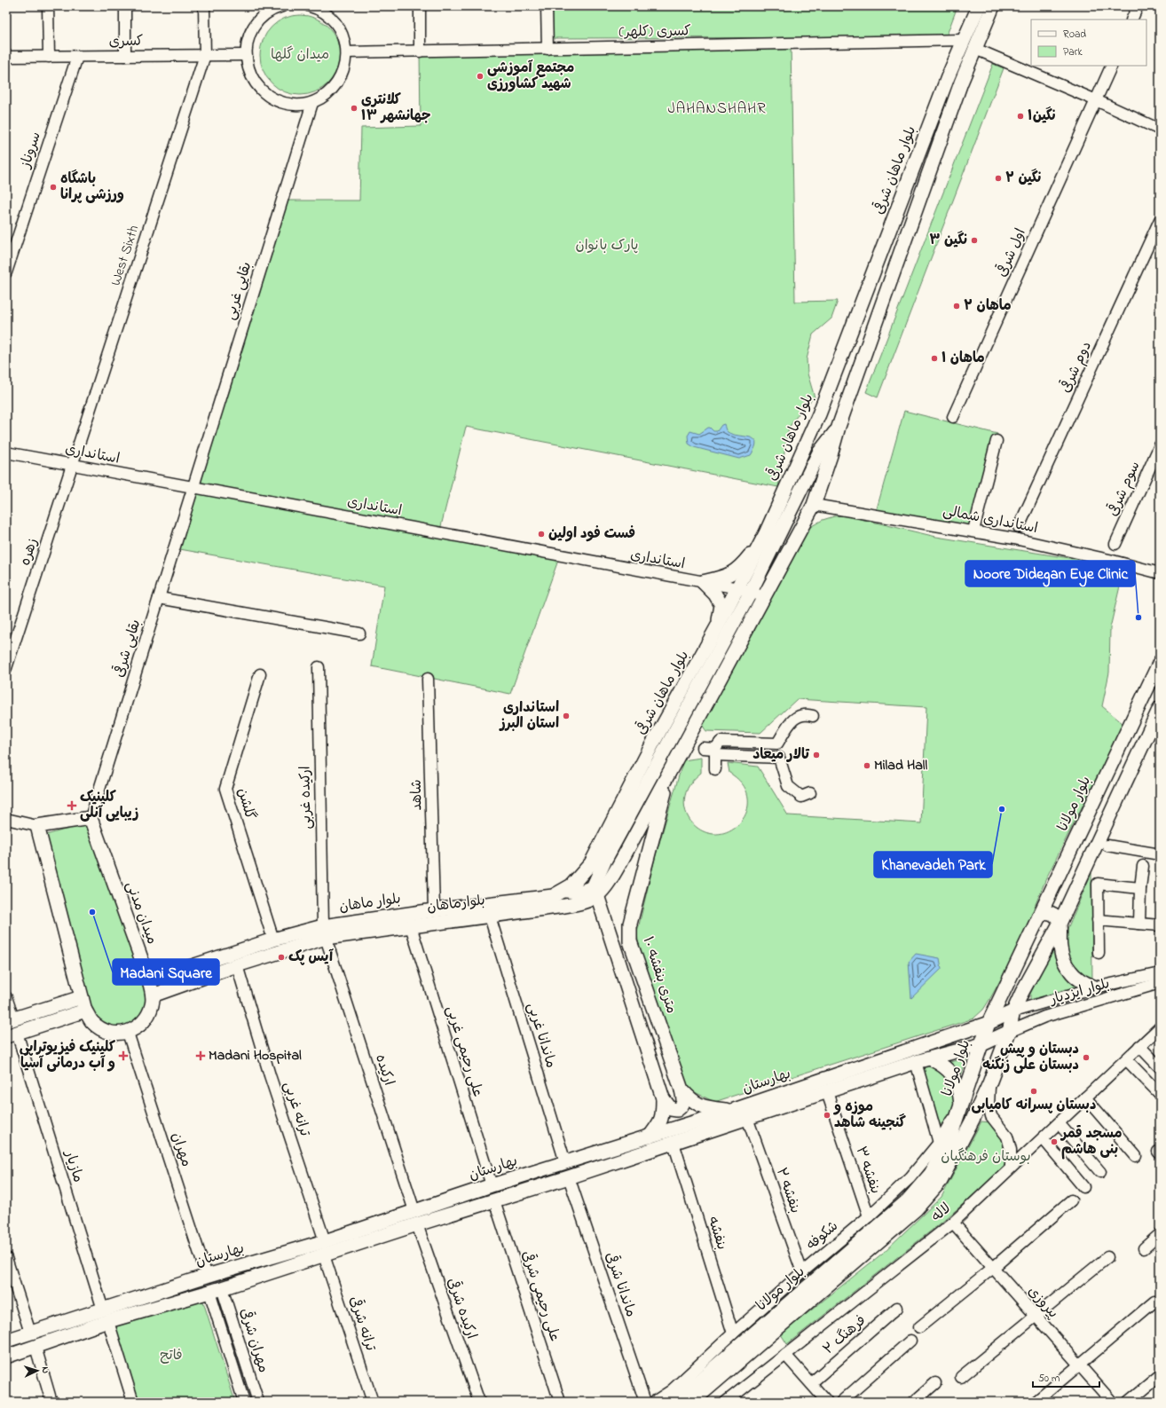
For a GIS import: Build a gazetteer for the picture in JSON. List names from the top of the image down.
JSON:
{
  "streets": {
    "main road": [
      "بلوار ماهان شرقی",
      "بلوار مولانا",
      "بلوار ماهان",
      "بلوارماهان",
      "میدان مدنی",
      "۱۰ متری بنفشه",
      "بهارستان"
    ],
    "street": [
      "کسری (کلهر)",
      "کسری",
      "سروناز",
      "اول شرقی",
      "West Sixth",
      "بقایى غربی",
      "دوم شرقی",
      "استانداری",
      "سوم شرقی",
      "استانداری شمالی",
      "زهره",
      "بقایى شرقی",
      "شاهد",
      "ارکیده غربی",
      "گلشن",
      "بلوار ایزدیار",
      "ماندانا غربی",
      "علی رحیمی غربی",
      "ارکیده",
      "ترانه غربی",
      "مهران",
      "مازیار",
      "بنفشه ۳",
      "بنفشه ۲",
      "لاله",
      "بنفشه",
      "شکوفه",
      "ماندانا شرقی",
      "علی رحیمی شرقی",
      "پیروزی",
      "ارکیده شرقی",
      "ترانه شرقی",
      "فرهنگ ۲",
      "مهران شرقی"
    ]
  },
  "crossings": [
    ["کسری (کلهر)", "بلوار ماهان شرقی"],
    ["کسری", "سروناز"],
    ["کسری", "West Sixth"],
    ["بلوار ماهان شرقی", "استانداری"],
    ["بلوار ماهان شرقی", "بلوار ماهان"],
    ["West Sixth", "استانداری"],
    ["West Sixth", "زهره"],
    ["بقایى غربی", "استانداری"],
    ["بقایى غربی", "بقایى شرقی"],
    ["استانداری", "زهره"],
    ["استانداری", "بقایى شرقی"],
    ["استانداری", "بلوارماهان"],
    ["بقایى شرقی", "میدان مدنی"],
    ["شاهد", "بلوار ماهان"],
    ["ارکیده غربی", "بلوار ماهان"],
    ["ارکیده غربی", "بلوارماهان"],
    ["ارکیده غربی", "ارکیده"],
    ["گلشن", "بلوار ماهان"],
    ["بلوار مولانا", "بلوار ایزدیار"],
    ["بلوار مولانا", "بهارستان"],
    ["بلوار مولانا", "شکوفه"],
    ["بلوار ماهان", "بلوارماهان"],
    ["بلوار ماهان", "میدان مدنی"],
    ["بلوار ماهان", "ارکیده"],
    ["بلوارماهان", "میدان مدنی"],
    ["بلوارماهان", "۱۰ متری بنفشه"],
    ["بلوارماهان", "ماندانا غربی"],
    ["بلوارماهان", "علی رحیمی غربی"],
    ["بلوارماهان", "ارکیده"],
    ["بلوارماهان", "ترانه غربی"],
    ["میدان مدنی", "مهران"],
    ["۱۰ متری بنفشه", "بهارستان"],
    ["بلوار ایزدیار", "بهارستان"],
    ["ماندانا غربی", "بهارستان"],
    ["علی رحیمی غربی", "بهارستان"],
    ["ارکیده", "بهارستان"],
    ["ارکیده", "ارکیده شرقی"],
    ["بهارستان", "ترانه غربی"],
    ["بهارستان", "مهران"],
    ["بهارستان", "مازیار"],
    ["بهارستان", "بنفشه ۳"],
    ["بهارستان", "بنفشه ۲"],
    ["بهارستان", "بنفشه"],
    ["بهارستان", "ماندانا شرقی"],
    ["بهارستان", "علی رحیمی شرقی"],
    ["بهارستان", "ارکیده شرقی"],
    ["بهارستان", "ترانه شرقی"],
    ["بهارستان", "مهران شرقی"],
    ["بنفشه ۳", "شکوفه"],
    ["بنفشه ۲", "شکوفه"],
    ["لاله", "پیروزی"],
    ["بنفشه", "شکوفه"]
  ],
  "districts": ["JAHANSHAHR"],
  "parks": [
    "میدان گلها",
    "پارک بانوان",
    "بوستان فرهنگیان",
    "فاتح"
  ],
  "places": {
    "other": [
      "مجتمع آموزشی شهید کشاورزی",
      "کلانتری ۱۳ جهانشهر",
      "نگین۱",
      "نگین ۲",
      "باشگاه ورزشی پرانا",
      "نگین ۳",
      "ماهان ۲",
      "ماهان ۱",
      "فست فود اولین",
      "Noore Didegan Eye Clinic",
      "استانداری استان البرز",
      "تالار میعاد",
      "Milad Hall",
      "Khanevadeh Park",
      "Madani Square",
      "آیس پک",
      "دبستان و پیش دبستان علی زنگنه",
      "دبستان پسرانه کامیابی",
      "موزه و گنجینه شاهد",
      "مسجد قمر بنی هاشم"
    ],
    "health": ["کلینیک زیبایی آنلی", "کلینیک فیزیوتراپی و آب درمانی آسیا", "Madani Hospital"]
  },
  "legend": ["Road", "Park"],
  "scale_bar": "50 m",
  "north": "right"
}
